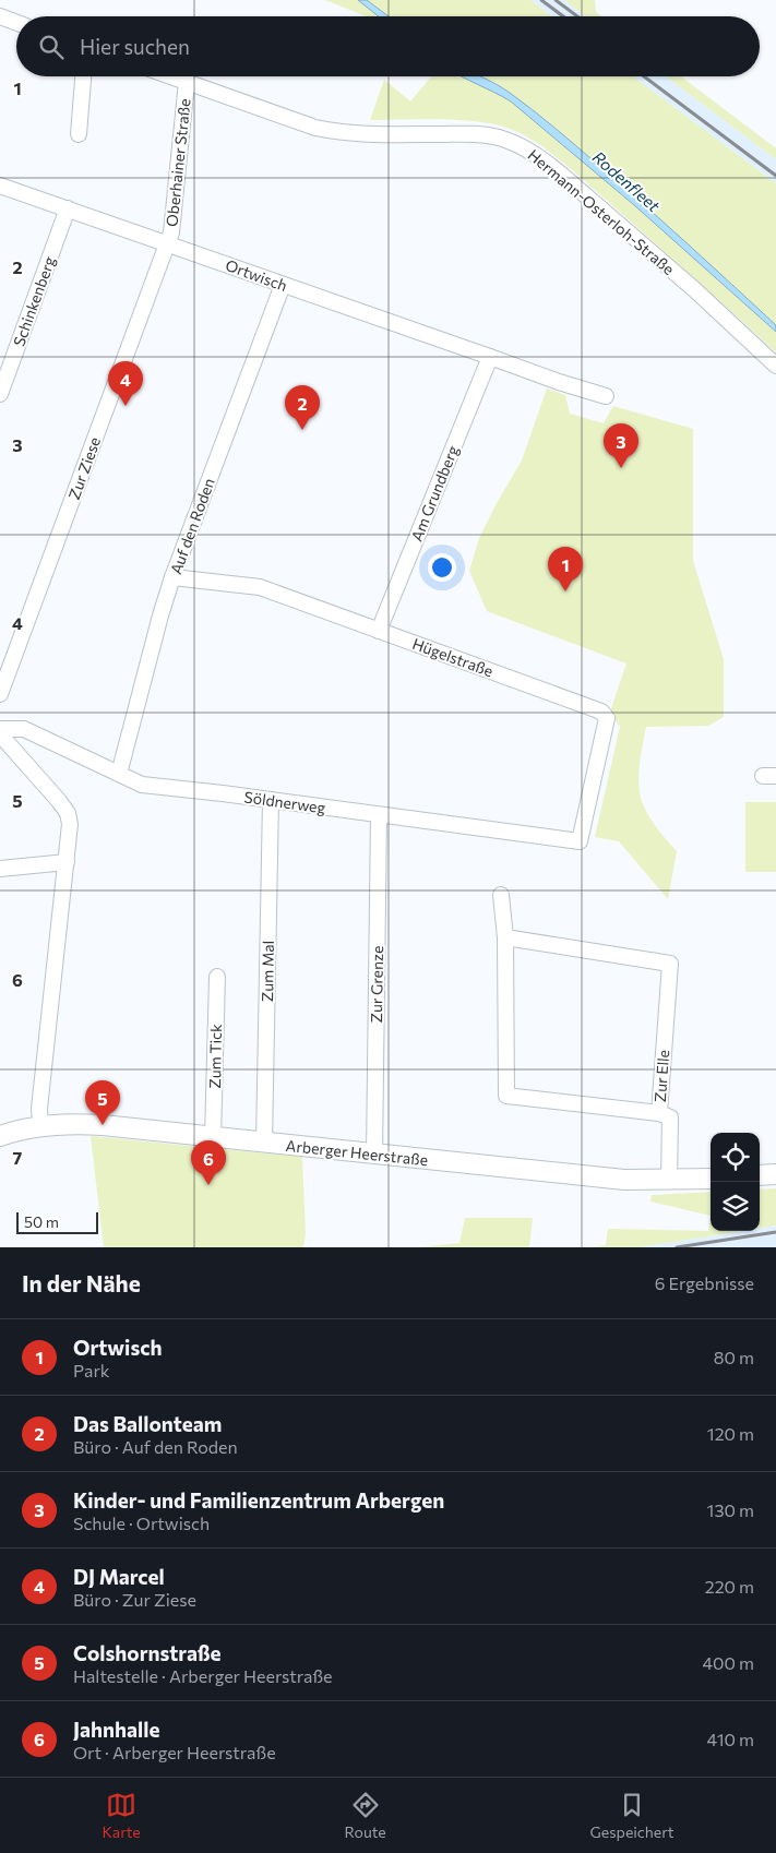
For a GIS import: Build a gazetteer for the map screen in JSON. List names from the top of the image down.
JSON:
{
  "streets": {
    "main road": ["Arberger Heerstraße"],
    "street": [
      "Oberhainer Straße",
      "Hermann-Osterloh-Straße",
      "Ortwisch",
      "Schinkenberg",
      "Zur Ziese",
      "Am Grundberg",
      "Auf den Roden",
      "Hügelstraße",
      "Söldnerweg",
      "Zum Mal",
      "Zur Grenze",
      "Zum Tick",
      "Zur Elle"
    ]
  },
  "crossings": [
    ["Oberhainer Straße", "Hermann-Osterloh-Straße"],
    ["Oberhainer Straße", "Ortwisch"],
    ["Oberhainer Straße", "Zur Ziese"],
    ["Ortwisch", "Schinkenberg"],
    ["Ortwisch", "Zur Ziese"],
    ["Ortwisch", "Am Grundberg"],
    ["Ortwisch", "Auf den Roden"],
    ["Am Grundberg", "Hügelstraße"],
    ["Auf den Roden", "Hügelstraße"],
    ["Auf den Roden", "Söldnerweg"],
    ["Hügelstraße", "Söldnerweg"],
    ["Söldnerweg", "Zum Mal"],
    ["Söldnerweg", "Zur Grenze"],
    ["Zum Mal", "Arberger Heerstraße"],
    ["Zur Grenze", "Arberger Heerstraße"],
    ["Zum Tick", "Arberger Heerstraße"],
    ["Zur Elle", "Arberger Heerstraße"]
  ],
  "water": ["Rodenfleet"],
  "scale_bar": "50 m",
  "page": {
    "search": "Hier suchen",
    "pins": [
      "4",
      "2",
      "3",
      "1",
      "5",
      "6"
    ],
    "scale": "50 m",
    "heading": ["In der Nähe", "6 Ergebnisse"],
    "list": [
      {
        "mark": "1",
        "name": "Ortwisch",
        "note": "Park",
        "value": "80 m"
      },
      {
        "mark": "2",
        "name": "Das Ballonteam",
        "note": "Büro · Auf den Roden",
        "value": "120 m"
      },
      {
        "mark": "3",
        "name": "Kinder- und Familienzentrum Arbergen",
        "note": "Schule · Ortwisch",
        "value": "130 m"
      },
      {
        "mark": "4",
        "name": "DJ Marcel",
        "note": "Büro · Zur Ziese",
        "value": "220 m"
      },
      {
        "mark": "5",
        "name": "Colshornstraße",
        "note": "Haltestelle · Arberger Heerstraße",
        "value": "400 m"
      },
      {
        "mark": "6",
        "name": "Jahnhalle",
        "note": "Ort · Arberger Heerstraße",
        "value": "410 m"
      }
    ],
    "nav": ["Karte", "Route", "Gespeichert"]
  },
  "grid": {
    "rows": [
      "1",
      "2",
      "3",
      "4",
      "5",
      "6",
      "7"
    ]
  }
}
